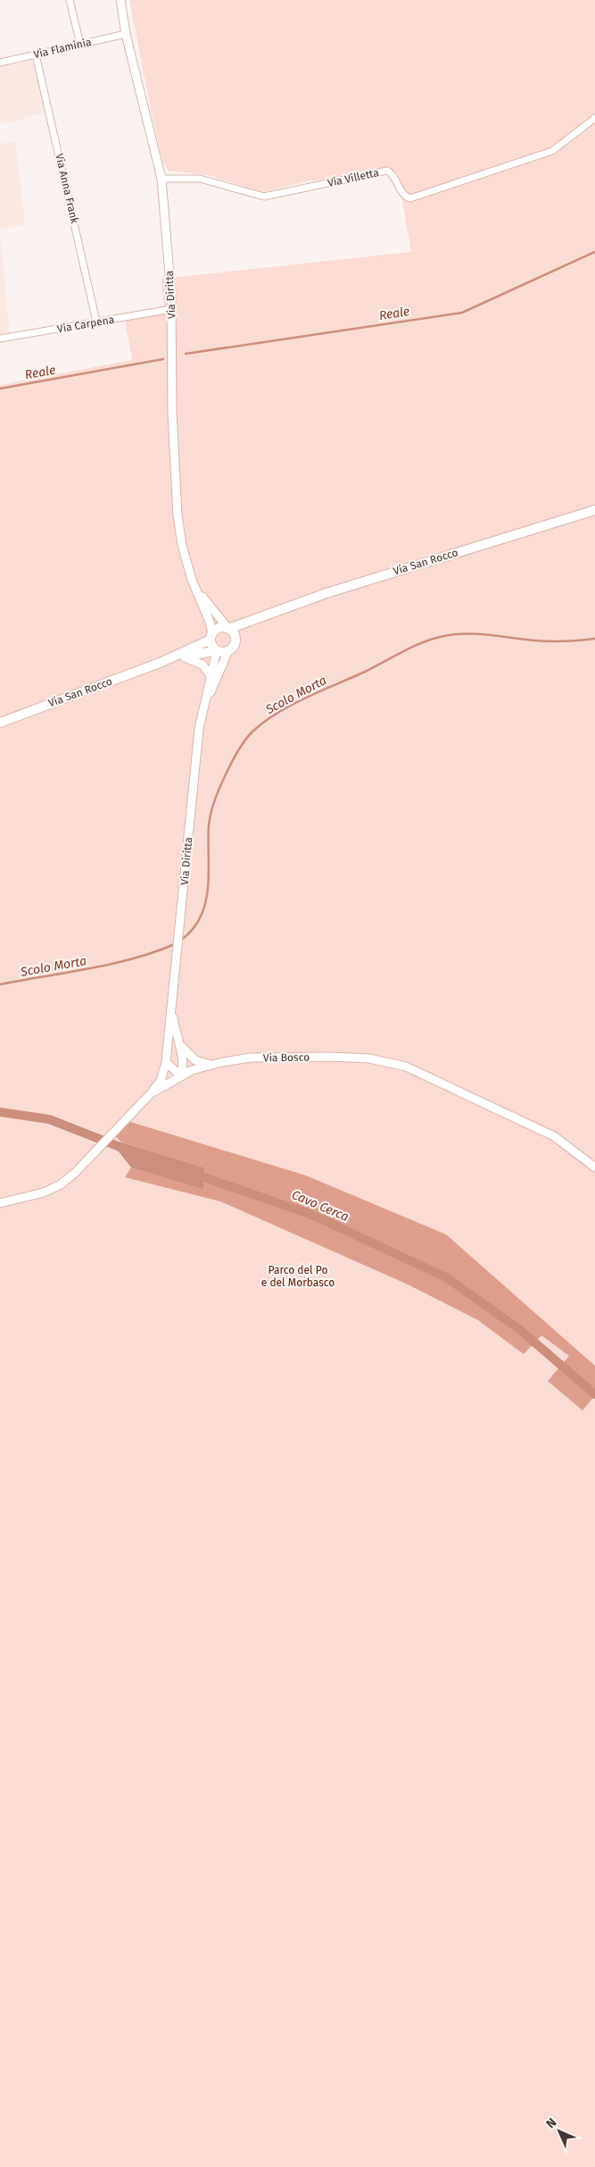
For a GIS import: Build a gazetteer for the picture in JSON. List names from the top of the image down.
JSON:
{
  "streets": {
    "main road": ["Via San Rocco"],
    "street": [
      "Via Flaminia",
      "Via Villetta",
      "Via Anna Frank",
      "Via Diritta",
      "Via Carpena",
      "Via Bosco"
    ]
  },
  "crossings": [
    ["Via Flaminia", "Via Anna Frank"],
    ["Via Flaminia", "Via Diritta"],
    ["Via Villetta", "Via Diritta"],
    ["Via Anna Frank", "Via Carpena"],
    ["Via Diritta", "Via Carpena"],
    ["Via Diritta", "Via San Rocco"],
    ["Via Diritta", "Via Bosco"]
  ],
  "water": ["Reale", "Scolo Morta", "Cavo Cerca"],
  "parks": ["Parco del Po e del Morbasco"],
  "north": "top left"
}
